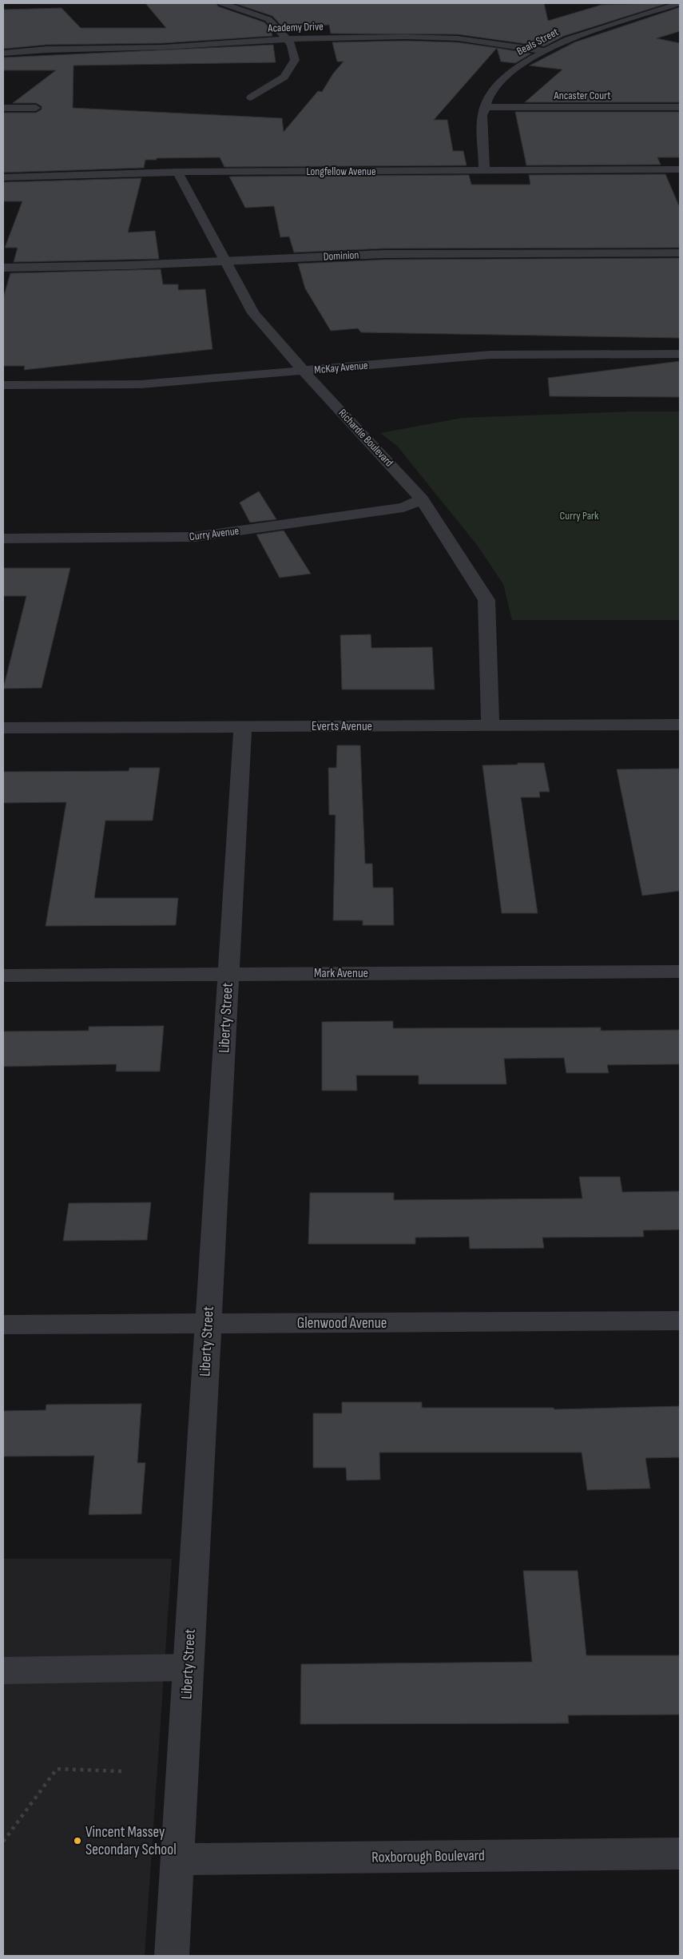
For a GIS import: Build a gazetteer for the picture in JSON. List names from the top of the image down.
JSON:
{
  "streets": {
    "street": [
      "Academy Drive",
      "Beals Street",
      "Ancaster Court",
      "Longfellow Avenue",
      "Dominion",
      "McKay Avenue",
      "Richardie Boulevard",
      "Curry Avenue",
      "Everts Avenue",
      "Mark Avenue",
      "Liberty Street",
      "Glenwood Avenue",
      "Roxborough Boulevard"
    ]
  },
  "crossings": [
    ["Academy Drive", "Beals Street"],
    ["Beals Street", "Ancaster Court"],
    ["Beals Street", "Longfellow Avenue"],
    ["Longfellow Avenue", "Richardie Boulevard"],
    ["Dominion", "Richardie Boulevard"],
    ["McKay Avenue", "Richardie Boulevard"],
    ["Richardie Boulevard", "Curry Avenue"],
    ["Richardie Boulevard", "Everts Avenue"],
    ["Everts Avenue", "Liberty Street"],
    ["Mark Avenue", "Liberty Street"],
    ["Liberty Street", "Glenwood Avenue"],
    ["Liberty Street", "Roxborough Boulevard"]
  ],
  "parks": ["Curry Park"],
  "places": ["Vincent Massey Secondary School"]
}
